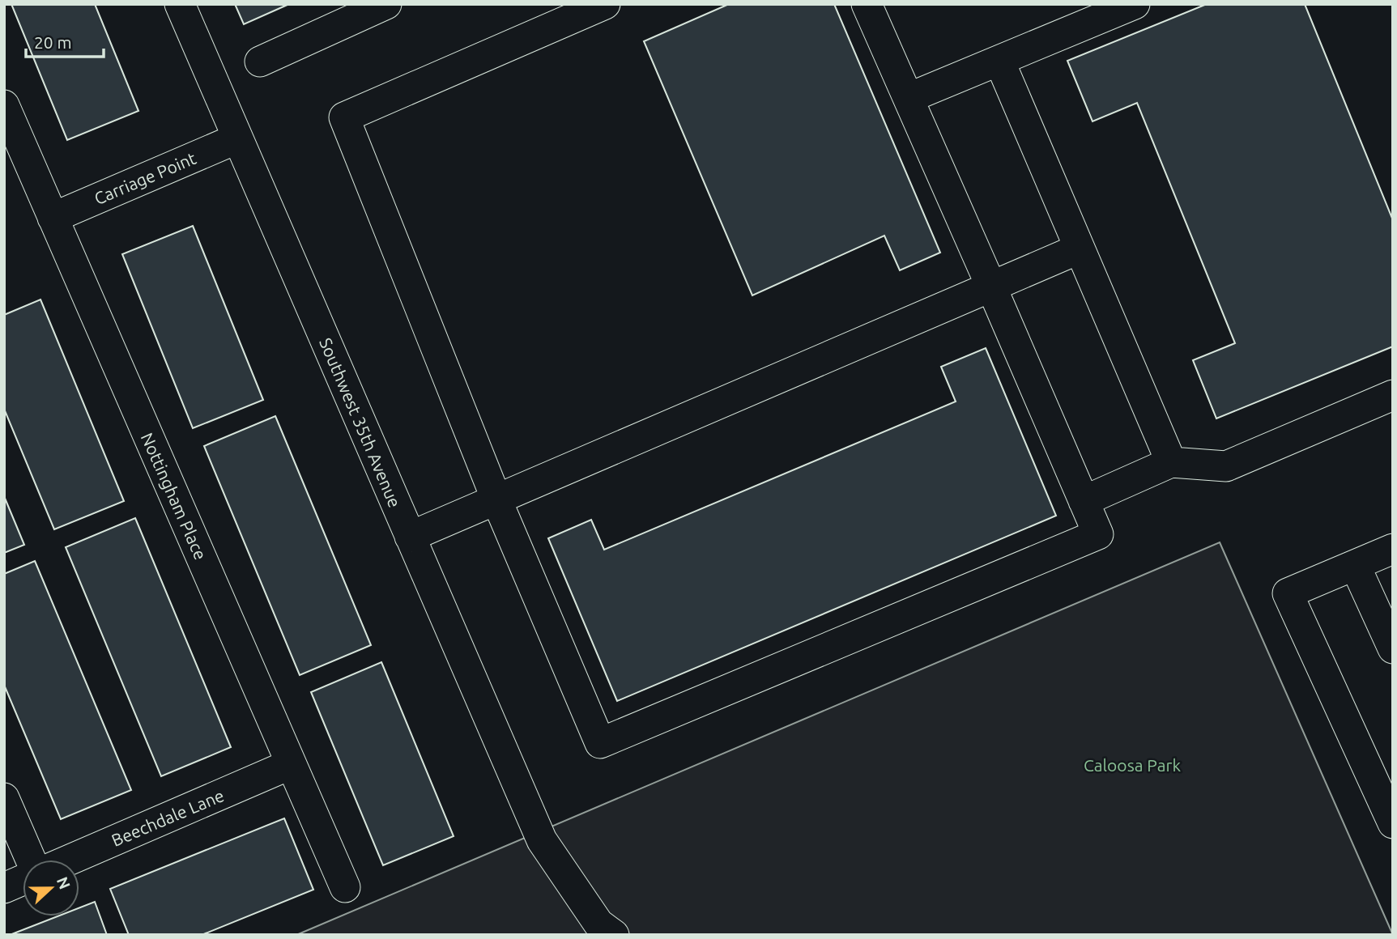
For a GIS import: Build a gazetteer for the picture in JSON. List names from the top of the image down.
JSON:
{
  "streets": {
    "street": [
      "Carriage Point",
      "Southwest 35th Avenue",
      "Nottingham Place",
      "Beechdale Lane"
    ]
  },
  "crossings": [
    ["Carriage Point", "Southwest 35th Avenue"],
    ["Carriage Point", "Nottingham Place"],
    ["Nottingham Place", "Beechdale Lane"]
  ],
  "parks": ["Caloosa Park"],
  "scale_bar": "20 m",
  "north": "right"
}
